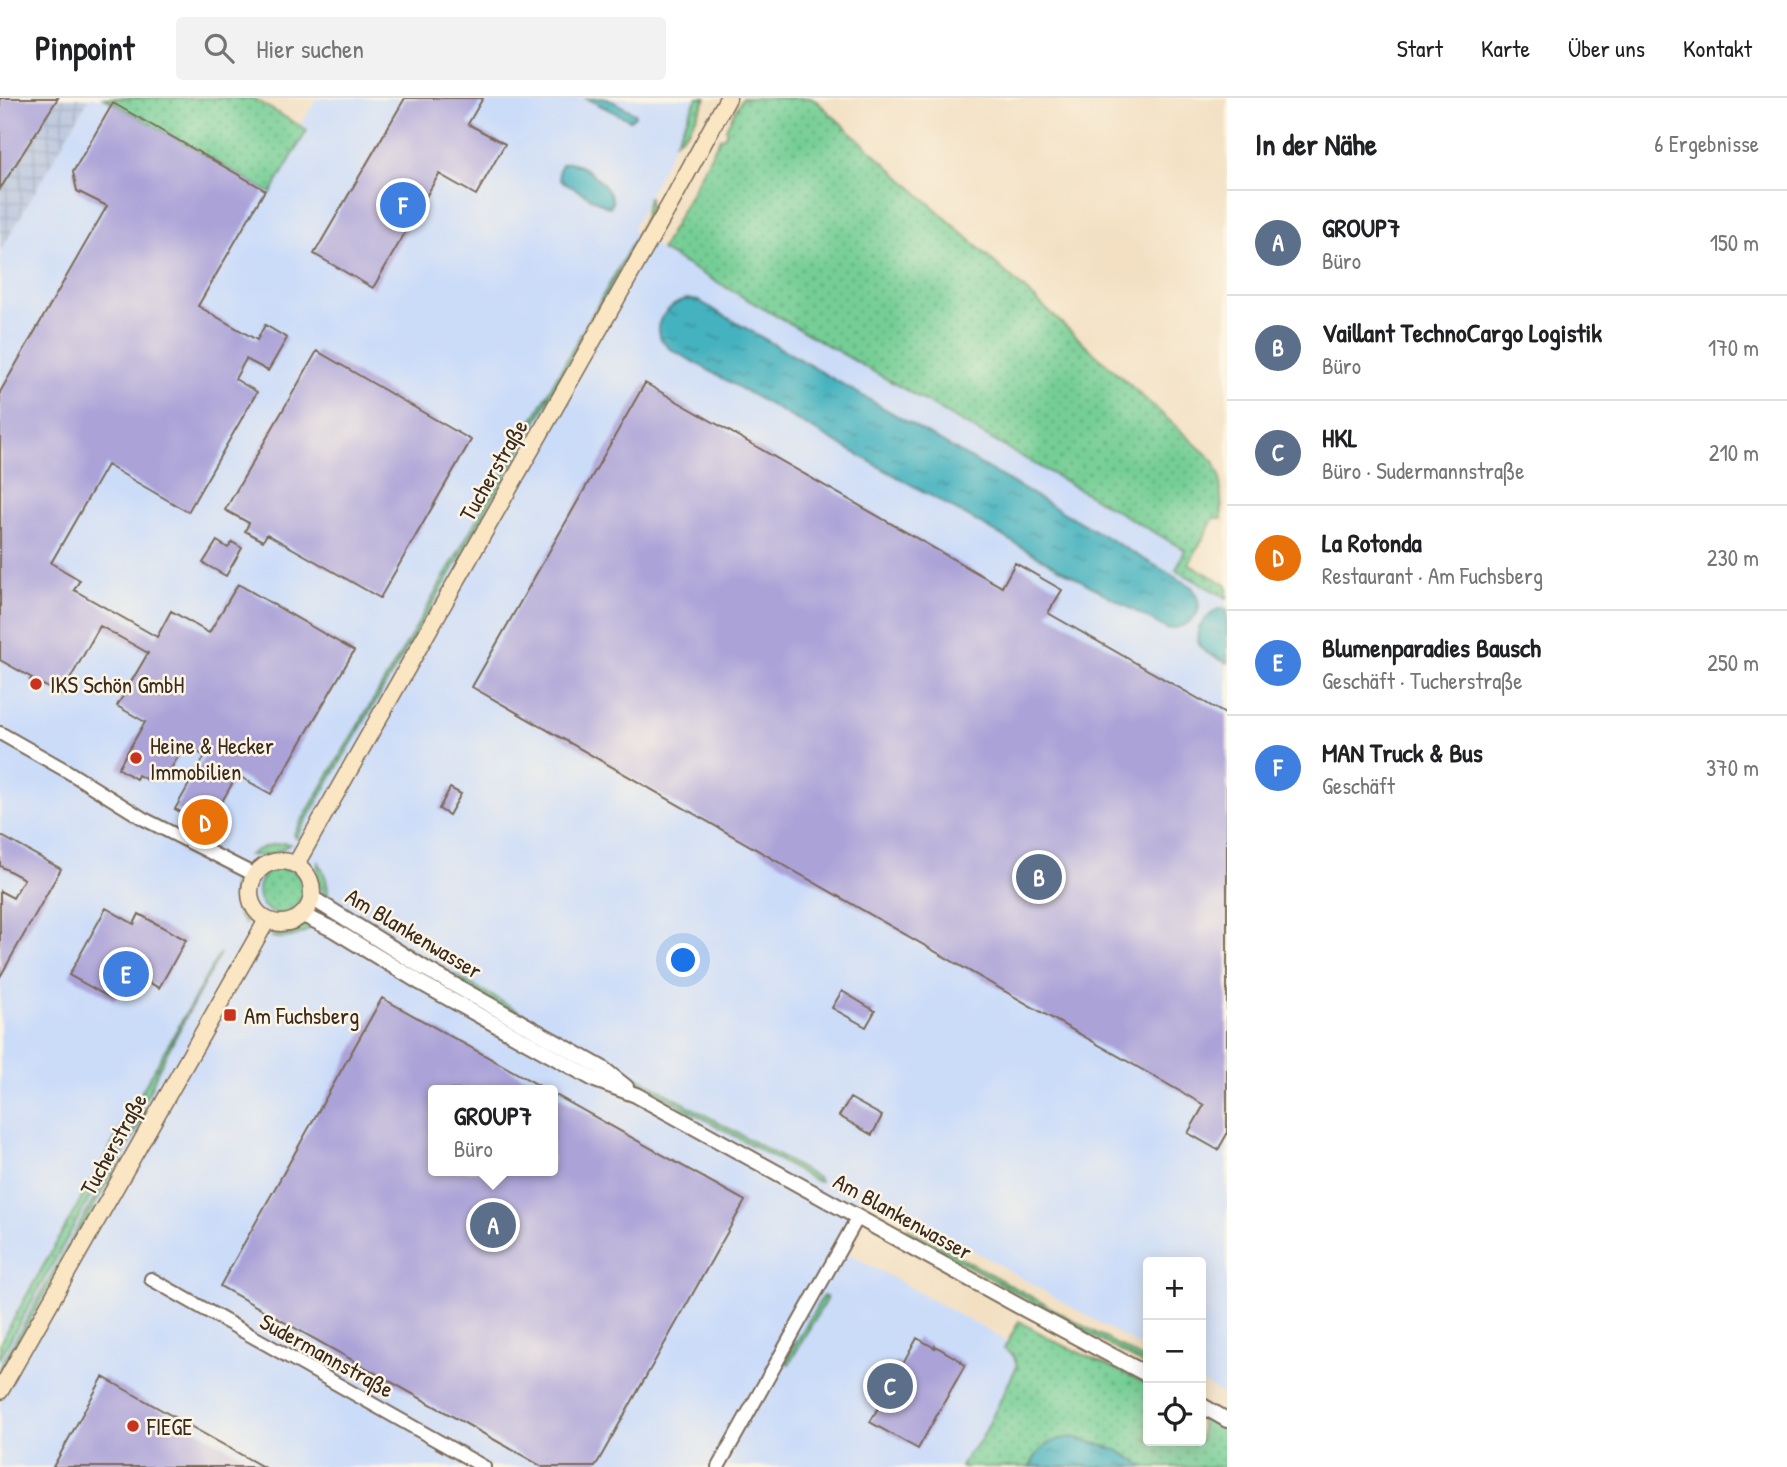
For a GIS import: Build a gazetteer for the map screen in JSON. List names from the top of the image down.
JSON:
{
  "streets": {
    "main road": ["Tucherstraße"],
    "street": ["Am Blankenwasser", "Sudermannstraße"]
  },
  "crossings": [
    ["Tucherstraße", "Am Blankenwasser"]
  ],
  "places": {
    "other": ["IKS Schön GmbH", "Heine & Hecker Immobilien", "FIEGE"],
    "transit": ["Am Fuchsberg"]
  },
  "page": {
    "header": "Pinpoint",
    "search": "Hier suchen",
    "nav": [
      "Start",
      "Karte",
      "Über uns",
      "Kontakt"
    ],
    "heading": ["In der Nähe", "6 Ergebnisse"],
    "pins": [
      "F",
      "D",
      "B",
      "E",
      "A",
      "C"
    ],
    "list": [
      {
        "mark": "A",
        "name": "GROUP7",
        "note": "Büro",
        "value": "150 m"
      },
      {
        "mark": "B",
        "name": "Vaillant TechnoCargo Logistik",
        "note": "Büro",
        "value": "170 m"
      },
      {
        "mark": "C",
        "name": "HKL",
        "note": "Büro · Sudermannstraße",
        "value": "210 m"
      },
      {
        "mark": "D",
        "name": "La Rotonda",
        "note": "Restaurant · Am Fuchsberg",
        "value": "230 m"
      },
      {
        "mark": "E",
        "name": "Blumenparadies Bausch",
        "note": "Geschäft · Tucherstraße",
        "value": "250 m"
      },
      {
        "mark": "F",
        "name": "MAN Truck & Bus",
        "note": "Geschäft",
        "value": "370 m"
      }
    ],
    "popup": ["GROUP7", "Büro"],
    "map_buttons": ["+", "−"]
  }
}
